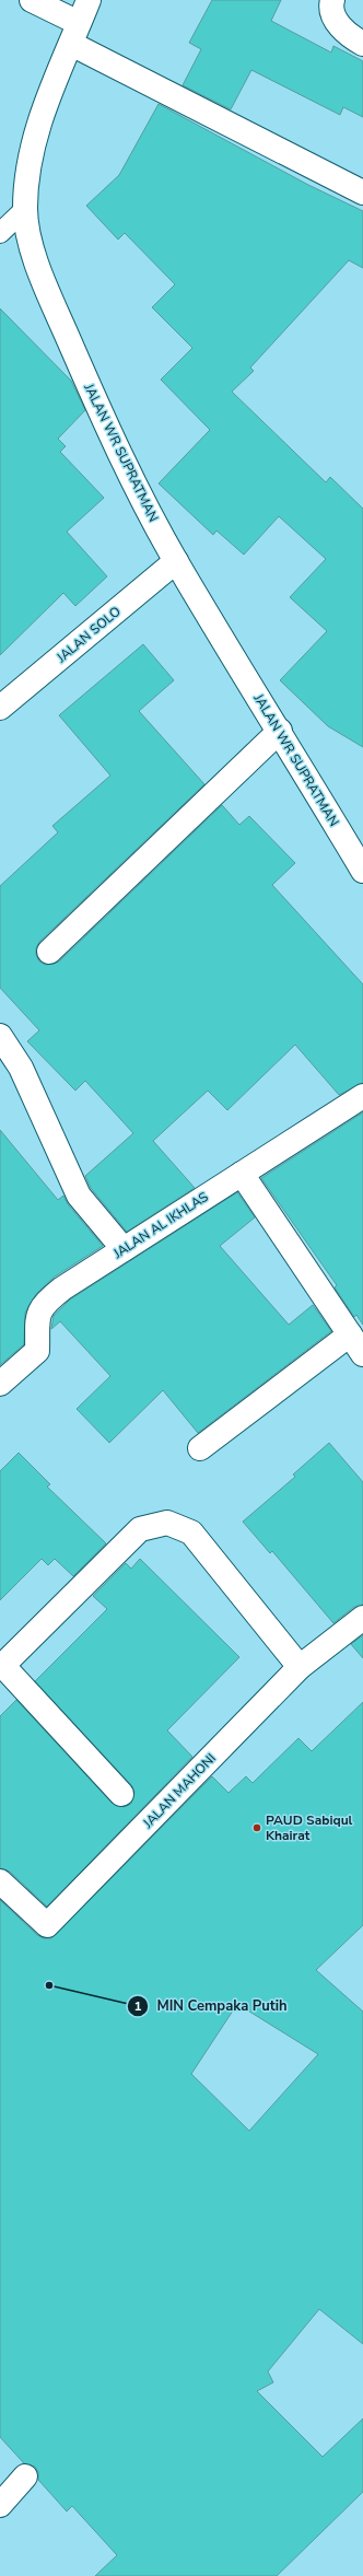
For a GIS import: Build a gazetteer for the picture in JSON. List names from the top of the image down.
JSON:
{
  "streets": {
    "street": [
      "JALAN WR SUPRATMAN",
      "JALAN SOLO",
      "JALAN AL IKHLAS",
      "JALAN MAHONI"
    ]
  },
  "crossings": [
    ["JALAN WR SUPRATMAN", "JALAN SOLO"]
  ],
  "places": ["PAUD Sabiqul Khairat", "MIN Cempaka Putih"]
}
